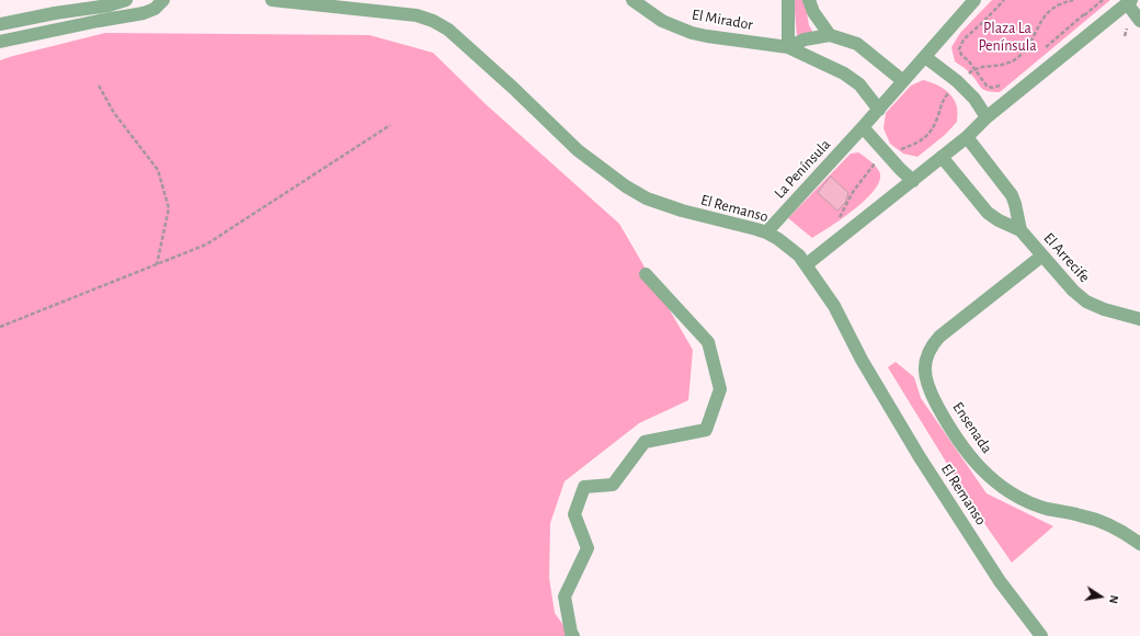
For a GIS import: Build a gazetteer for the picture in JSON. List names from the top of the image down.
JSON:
{
  "streets": {
    "street": [
      "El Mirador",
      "La Península",
      "El Remanso",
      "El Arrecife",
      "Ensenada"
    ]
  },
  "crossings": [
    ["El Mirador", "La Península"],
    ["La Península", "El Remanso"],
    ["El Arrecife", "Ensenada"]
  ],
  "parks": ["Plaza La Península"],
  "north": "right"
}
